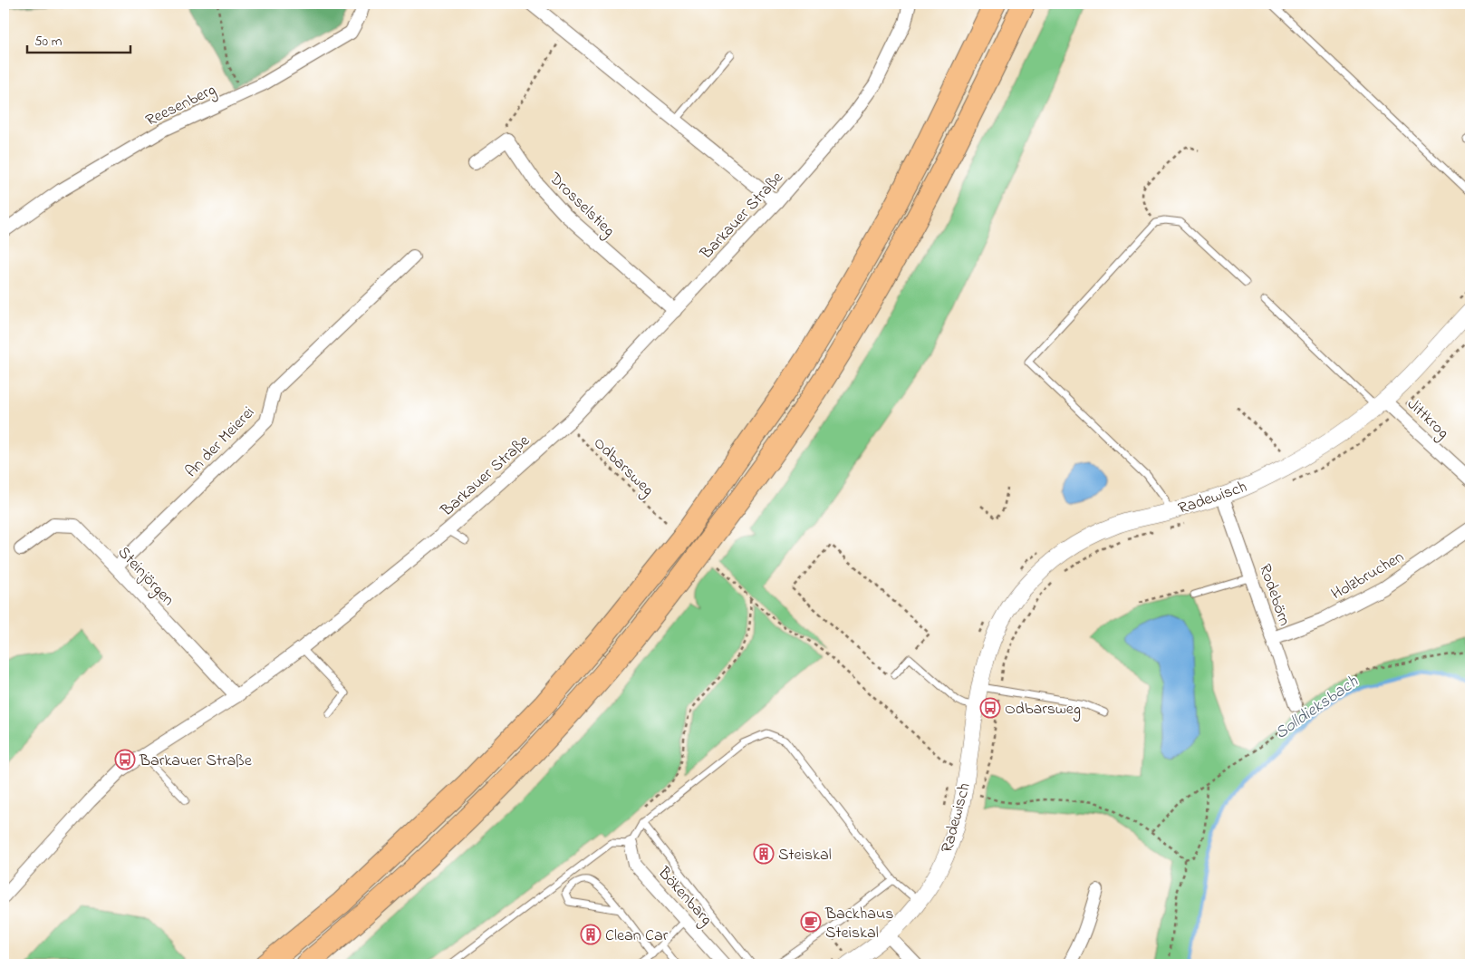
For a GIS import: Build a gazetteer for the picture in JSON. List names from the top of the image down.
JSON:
{
  "streets": {
    "street": [
      "Reesenberg",
      "Drosselstieg",
      "Barkauer Straße",
      "Jittkrog",
      "An der Meierei",
      "Radewisch",
      "Holzbruchen",
      "Steinjörgen",
      "Rodebörn",
      "Bökenbarg"
    ],
    "path": ["Odbarsweg"]
  },
  "crossings": [
    ["Drosselstieg", "Barkauer Straße"],
    ["Barkauer Straße", "Odbarsweg"],
    ["Barkauer Straße", "Steinjörgen"],
    ["Jittkrog", "Radewisch"],
    ["An der Meierei", "Steinjörgen"],
    ["Radewisch", "Rodebörn"],
    ["Holzbruchen", "Rodebörn"]
  ],
  "water": ["Solldieksbach"],
  "places": {
    "bus stop": ["Odbarsweg", "Barkauer Straße"],
    "building": ["Steiskal", "Clean Car"],
    "cafe": ["Backhaus Steiskal"]
  },
  "scale_bar": "50 m"
}
